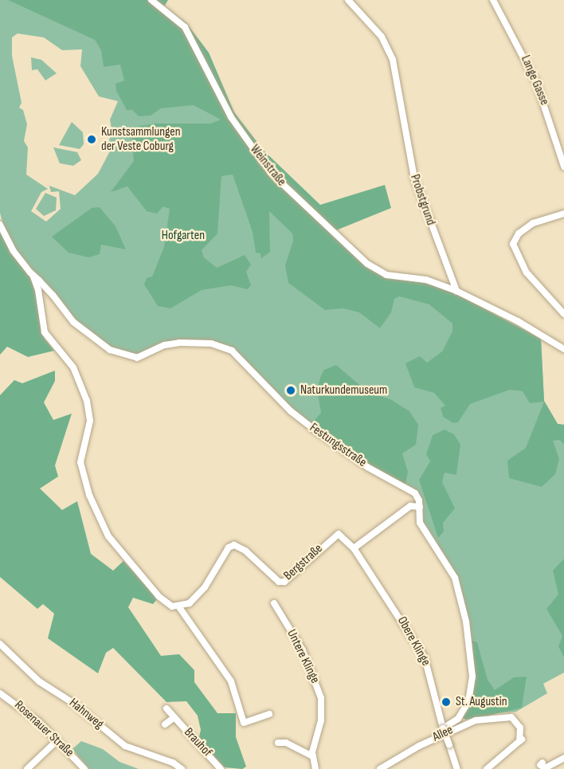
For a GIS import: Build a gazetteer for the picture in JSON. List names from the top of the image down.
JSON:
{
  "streets": {
    "street": [
      "Lange Gasse",
      "Weinstraße",
      "Probstgrund",
      "Festungsstraße",
      "Bergstraße",
      "Obere Klinge",
      "Untere Klinge",
      "Hahnweg",
      "Rosenauer Straße",
      "Allee",
      "Brauhof"
    ]
  },
  "crossings": [
    ["Weinstraße", "Probstgrund"],
    ["Festungsstraße", "Obere Klinge"],
    ["Bergstraße", "Obere Klinge"]
  ],
  "parks": ["Hofgarten"],
  "places": ["Kunstsammlungen der Veste Coburg", "Naturkundemuseum", "St. Augustin"]
}
